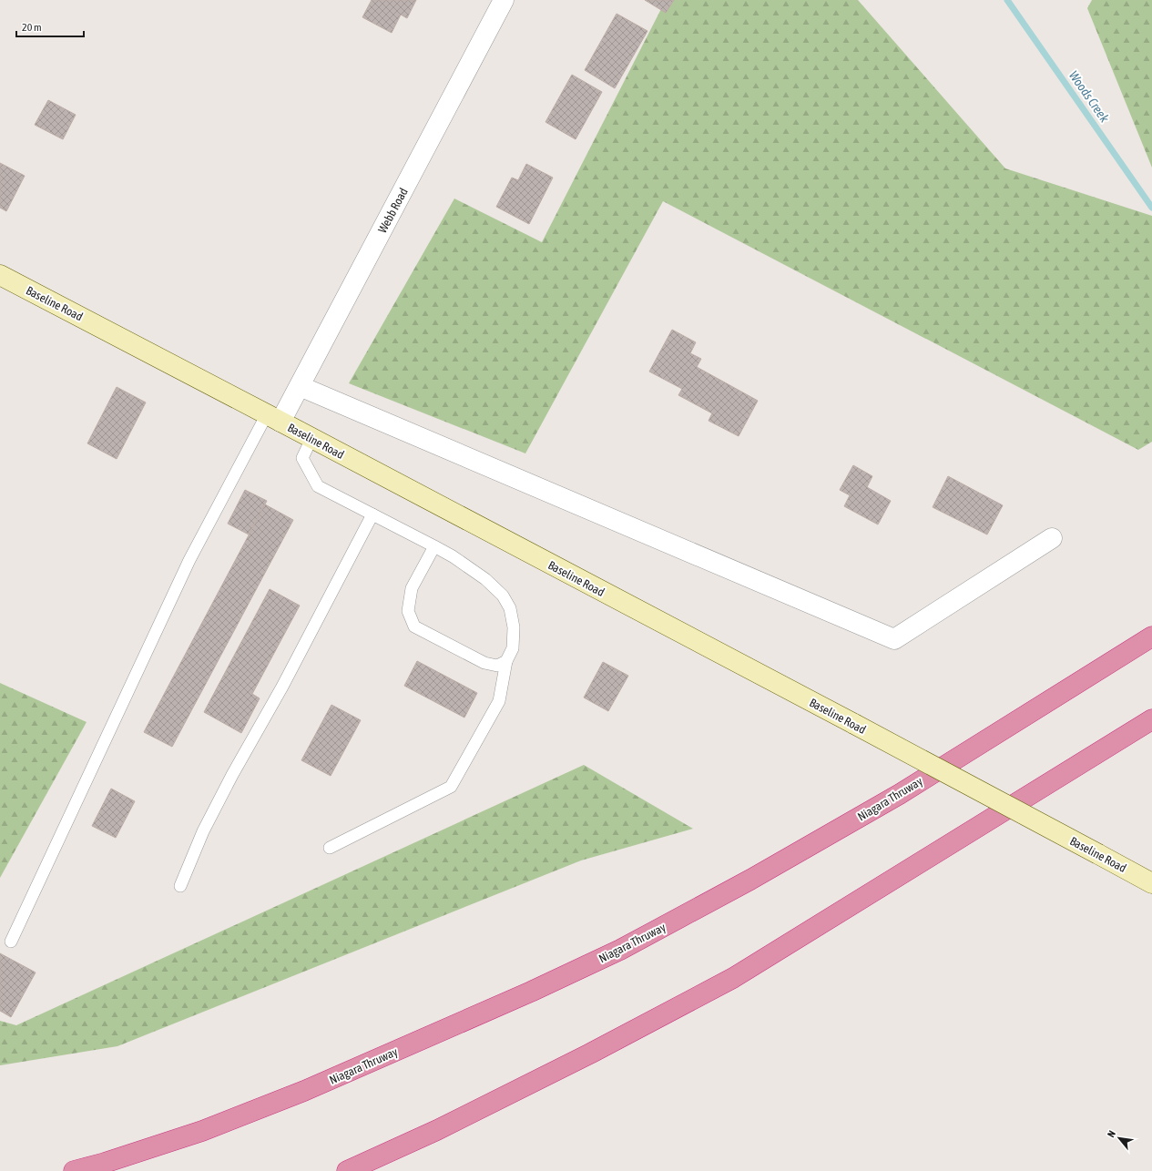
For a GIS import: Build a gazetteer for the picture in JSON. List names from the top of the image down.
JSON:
{
  "streets": {
    "highway": ["Niagara Thruway"],
    "street": ["Webb Road", "Baseline Road"]
  },
  "crossings": [
    ["Webb Road", "Baseline Road"]
  ],
  "water": ["Woods Creek"],
  "scale_bar": "20 m",
  "north": "top left"
}
